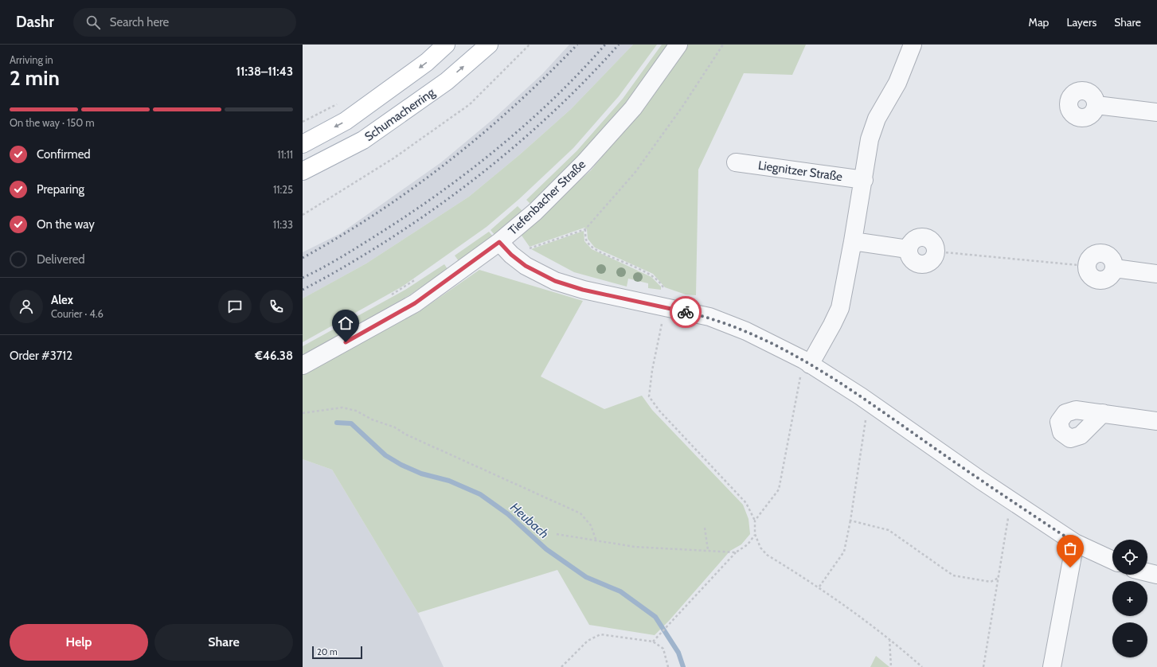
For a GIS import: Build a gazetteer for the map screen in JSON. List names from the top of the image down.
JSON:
{
  "streets": {
    "main road": ["Schumacherring"],
    "street": ["Liegnitzer Straße", "Tiefenbacher Straße"]
  },
  "water": ["Heubach"],
  "scale_bar": "20 m",
  "page": {
    "header": "Dashr",
    "search": "Search here",
    "nav": ["Map", "Layers", "Share"],
    "heading": ["2 min", "Arriving in", "11:38–11:43"],
    "panel": [
      "Alex",
      "Courier · 4.6",
      "Order #3712",
      "€46.38"
    ],
    "bar": "On the way · 150 m",
    "list": [
      ["Confirmed", "11:11"],
      ["Preparing", "11:25"],
      ["On the way", "11:33"],
      "Delivered"
    ],
    "map_buttons": ["+", "−"],
    "buttons": ["Help", "Share"],
    "scale": "20 m"
  }
}
